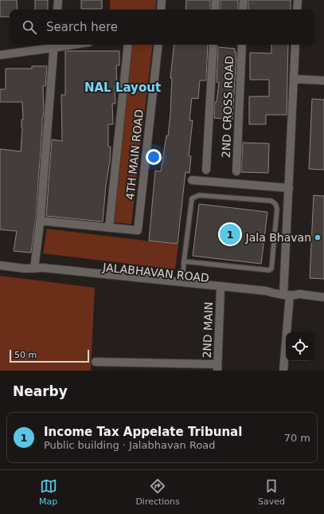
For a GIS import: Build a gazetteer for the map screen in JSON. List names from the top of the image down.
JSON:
{
  "streets": {
    "street": [
      "2ND CROSS ROAD",
      "4TH MAIN ROAD",
      "JALABHAVAN ROAD",
      "2ND MAIN"
    ]
  },
  "crossings": [
    ["JALABHAVAN ROAD", "2ND MAIN"]
  ],
  "districts": ["NAL Layout"],
  "places": ["Jala Bhavan"],
  "scale_bar": "50 m",
  "page": {
    "search": "Search here",
    "pins": "1",
    "scale": "50 m",
    "heading": "Nearby",
    "list": [
      {
        "mark": "1",
        "name": "Income Tax Appelate Tribunal",
        "note": "Public building · Jalabhavan Road",
        "value": "70 m"
      }
    ],
    "nav": ["Map", "Directions", "Saved"]
  }
}
